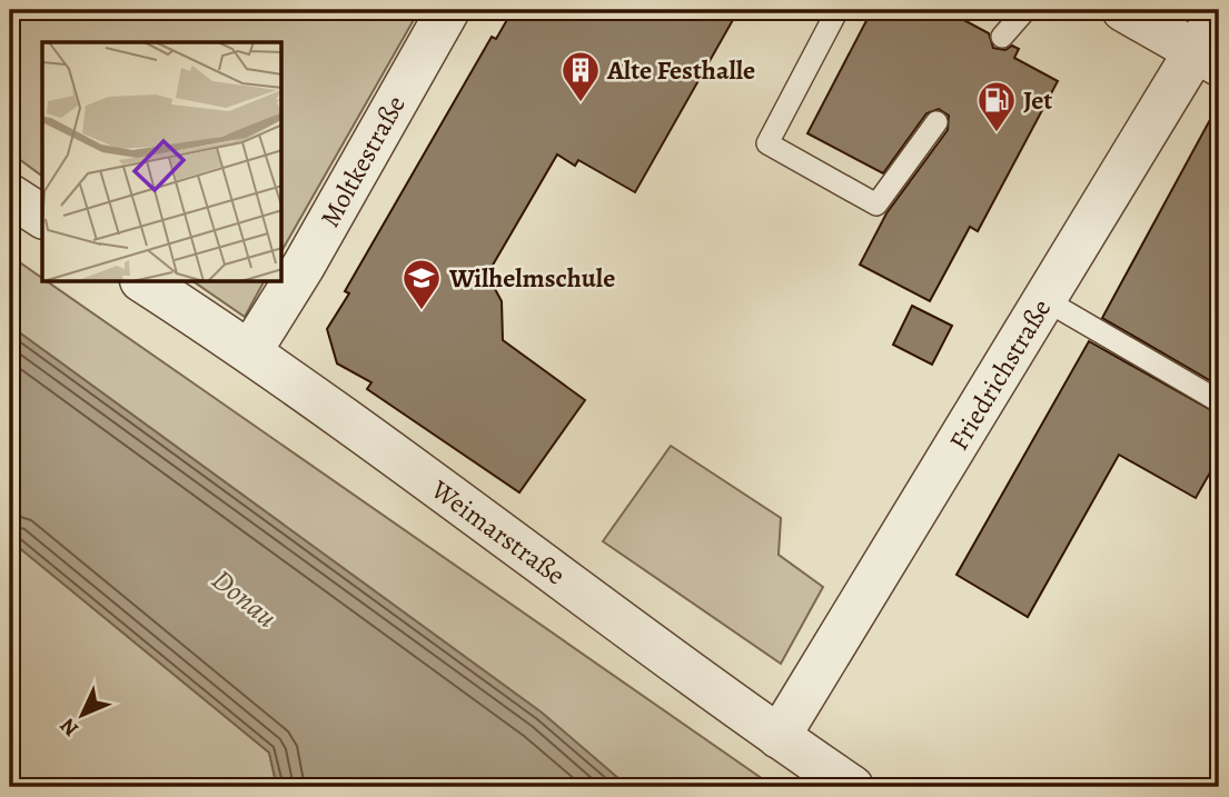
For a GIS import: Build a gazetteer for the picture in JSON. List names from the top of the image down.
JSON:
{
  "streets": {
    "street": ["Moltkestraße", "Friedrichstraße", "Weimarstraße"]
  },
  "crossings": [
    ["Moltkestraße", "Weimarstraße"],
    ["Friedrichstraße", "Weimarstraße"]
  ],
  "water": ["Donau"],
  "places": {
    "building": ["Alte Festhalle"],
    "fuel station": ["Jet"],
    "school or university": ["Wilhelmschule"]
  },
  "north": "bottom left"
}
